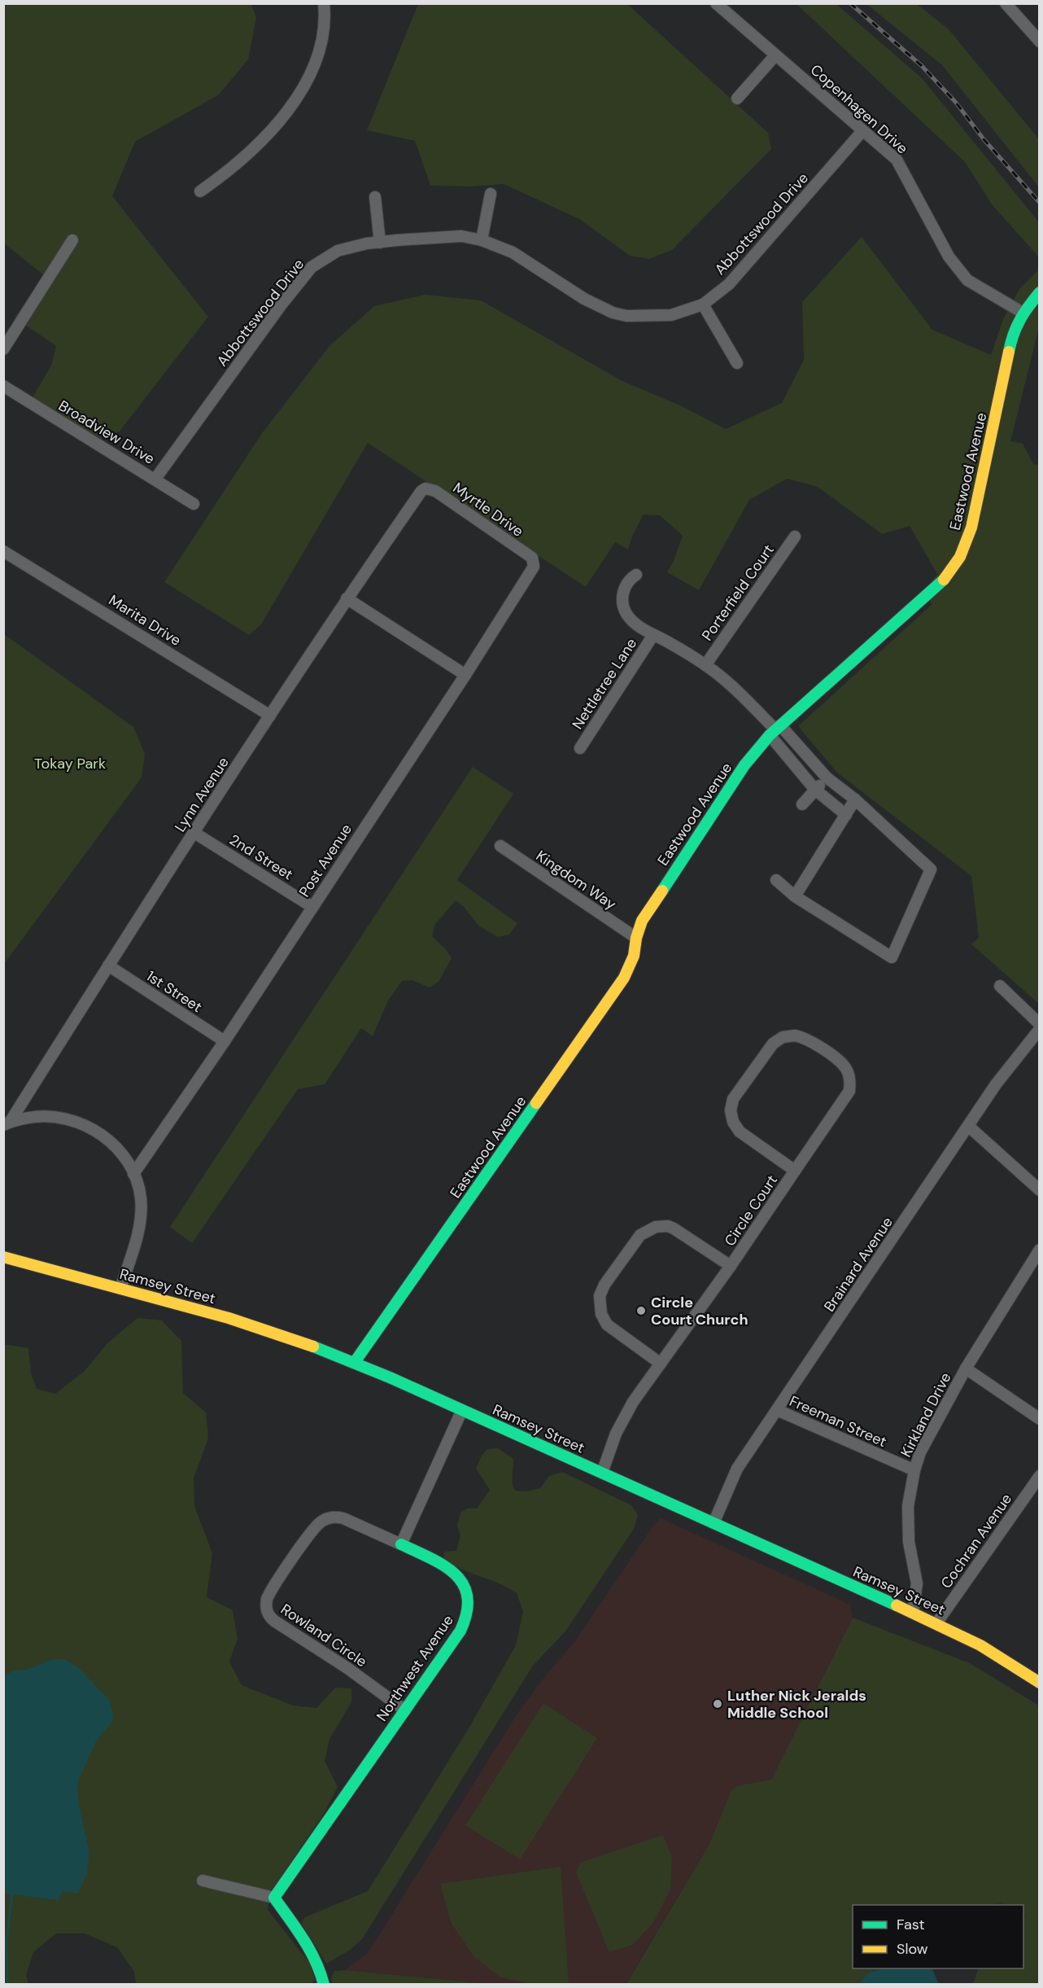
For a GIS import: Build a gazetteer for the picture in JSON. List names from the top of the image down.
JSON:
{
  "streets": {
    "street": [
      "Copenhagen Drive",
      "Abbottswood Drive",
      "Broadview Drive",
      "Eastwood Avenue",
      "Myrtle Drive",
      "Porterfield Court",
      "Marita Drive",
      "Nettletree Lane",
      "Lynn Avenue",
      "2nd Street",
      "Post Avenue",
      "Kingdom Way",
      "1st Street",
      "Circle Court",
      "Brainard Avenue",
      "Ramsey Street",
      "Kirkland Drive",
      "Freeman Street",
      "Cochran Avenue",
      "Rowland Circle",
      "Northwest Avenue"
    ]
  },
  "crossings": [
    ["Copenhagen Drive", "Abbottswood Drive"],
    ["Copenhagen Drive", "Eastwood Avenue"],
    ["Abbottswood Drive", "Broadview Drive"],
    ["Eastwood Avenue", "Kingdom Way"],
    ["Eastwood Avenue", "Ramsey Street"],
    ["Myrtle Drive", "Lynn Avenue"],
    ["Myrtle Drive", "Post Avenue"],
    ["Marita Drive", "Lynn Avenue"],
    ["Lynn Avenue", "2nd Street"],
    ["Lynn Avenue", "1st Street"],
    ["2nd Street", "Post Avenue"],
    ["Post Avenue", "1st Street"],
    ["Circle Court", "Ramsey Street"],
    ["Brainard Avenue", "Ramsey Street"],
    ["Brainard Avenue", "Freeman Street"],
    ["Ramsey Street", "Kirkland Drive"],
    ["Ramsey Street", "Cochran Avenue"],
    ["Kirkland Drive", "Freeman Street"],
    ["Rowland Circle", "Northwest Avenue"]
  ],
  "parks": ["Tokay Park"],
  "places": ["Circle Court Church", "Luther Nick Jeralds Middle School"],
  "legend": ["Fast", "Slow"]
}
